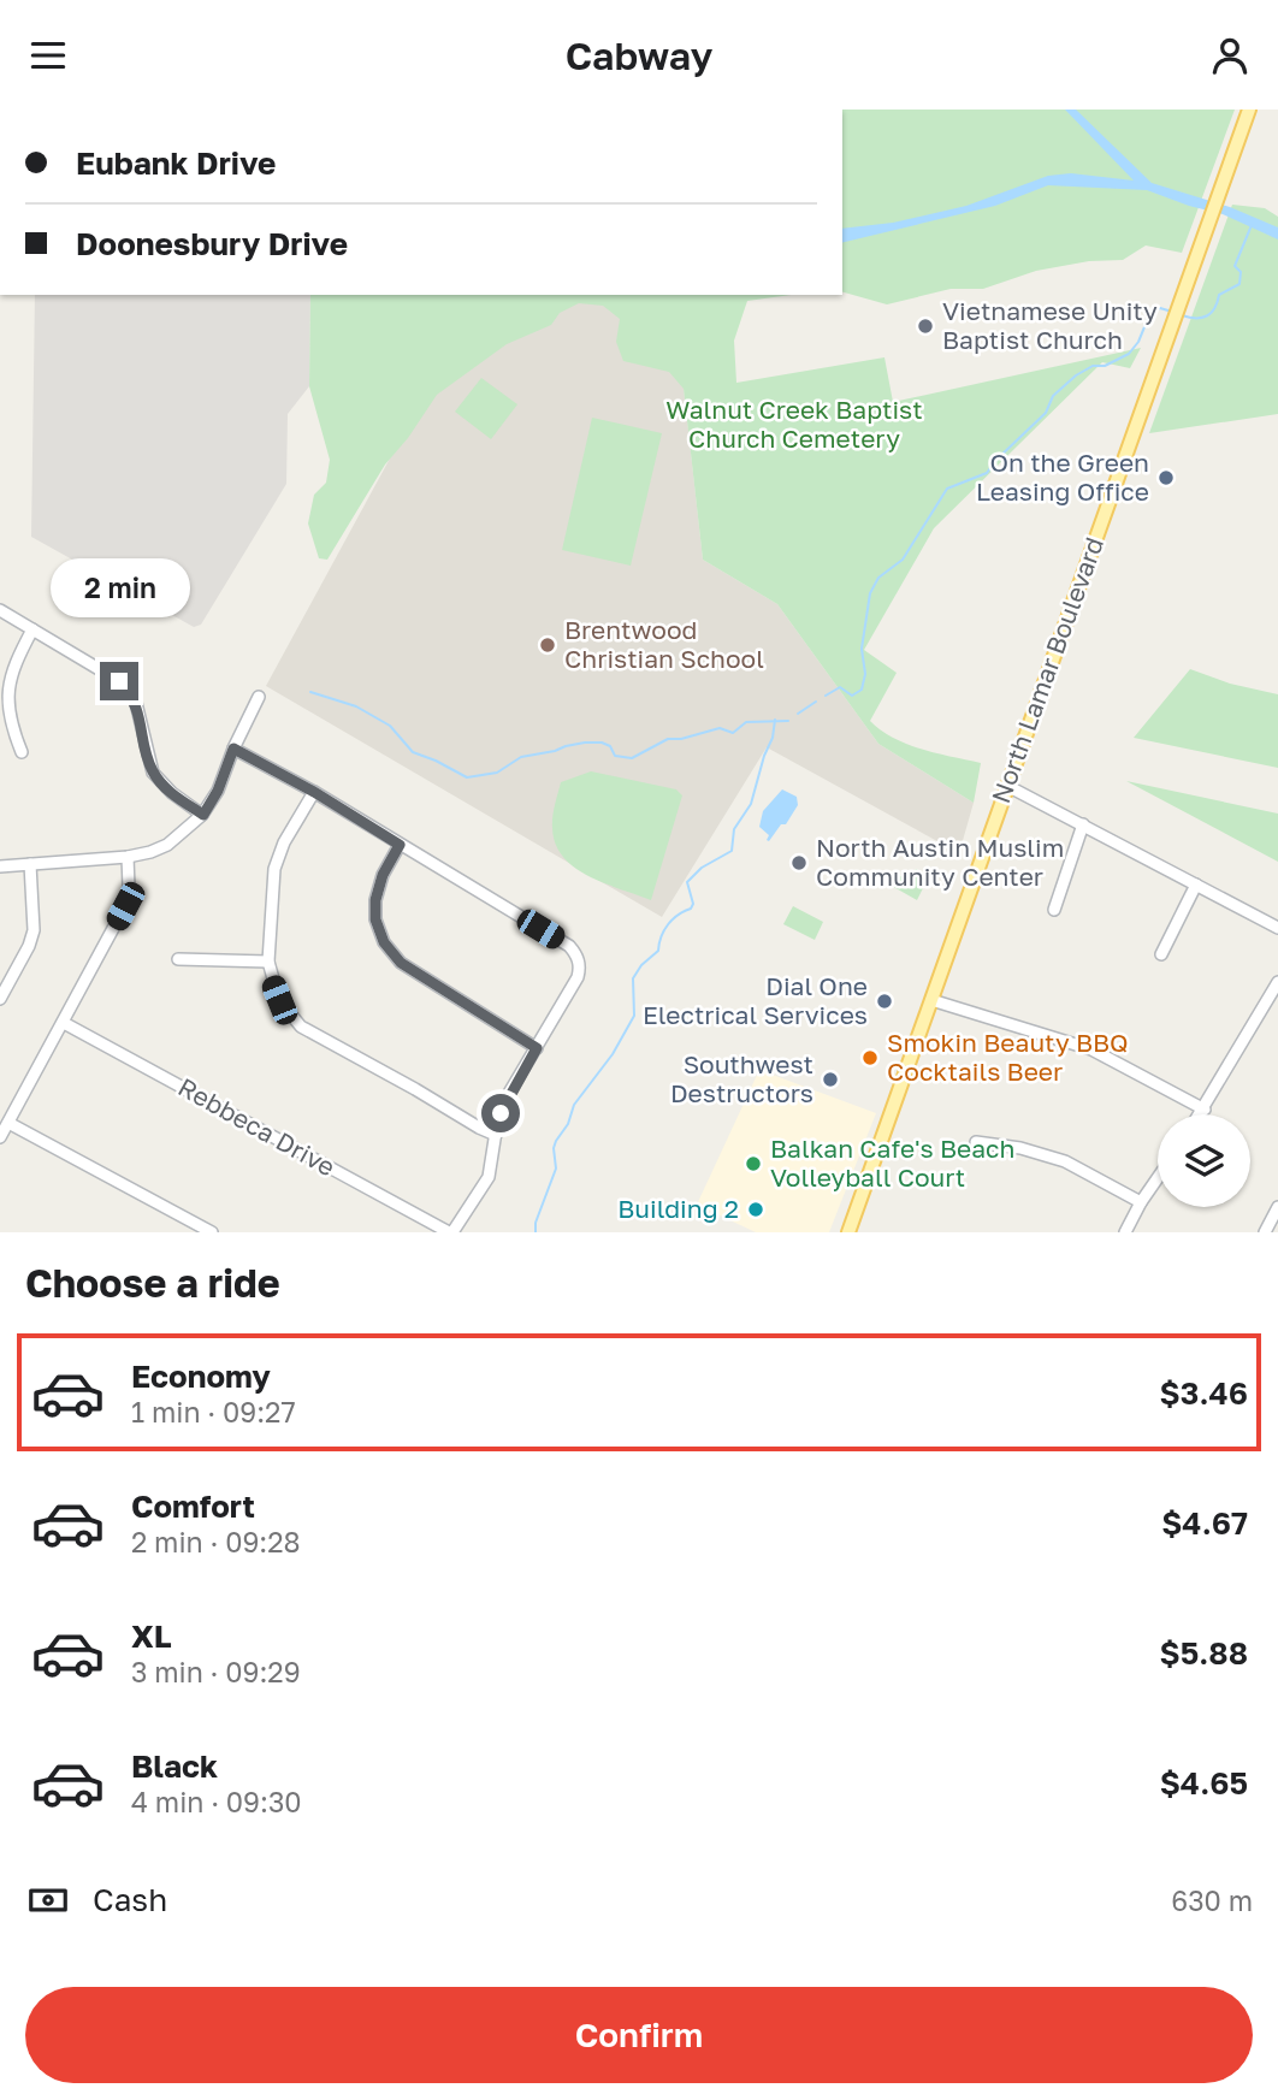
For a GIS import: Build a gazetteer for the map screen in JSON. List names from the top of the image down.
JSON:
{
  "streets": {
    "main road": ["North Lamar Boulevard"],
    "street": ["Rebbeca Drive"]
  },
  "parks": ["Walnut Creek Baptist Church Cemetery"],
  "places": [
    "Vietnamese Unity Baptist Church",
    "On the Green Leasing Office",
    "Brentwood Christian School",
    "North Austin Muslim Community Center",
    "Dial One Electrical Services",
    "Smokin Beauty BBQ Cocktails Beer",
    "Southwest Destructors",
    "Balkan Cafe's Beach Volleyball Court",
    "Building 2"
  ],
  "page": {
    "header": "Cabway",
    "banner": ["Eubank Drive", "Doonesbury Drive"],
    "bubble": "2 min",
    "heading": "Choose a ride",
    "list": [
      {
        "name": "Economy",
        "note": "1 min · 09:27",
        "value": "$3.46"
      },
      {
        "name": "Comfort",
        "note": "2 min · 09:28",
        "value": "$4.67"
      },
      {
        "name": "XL",
        "note": "3 min · 09:29",
        "value": "$5.88"
      },
      {
        "name": "Black",
        "note": "4 min · 09:30",
        "value": "$4.65"
      }
    ],
    "pay": ["Cash", "630 m"],
    "buttons": "Confirm"
  }
}
